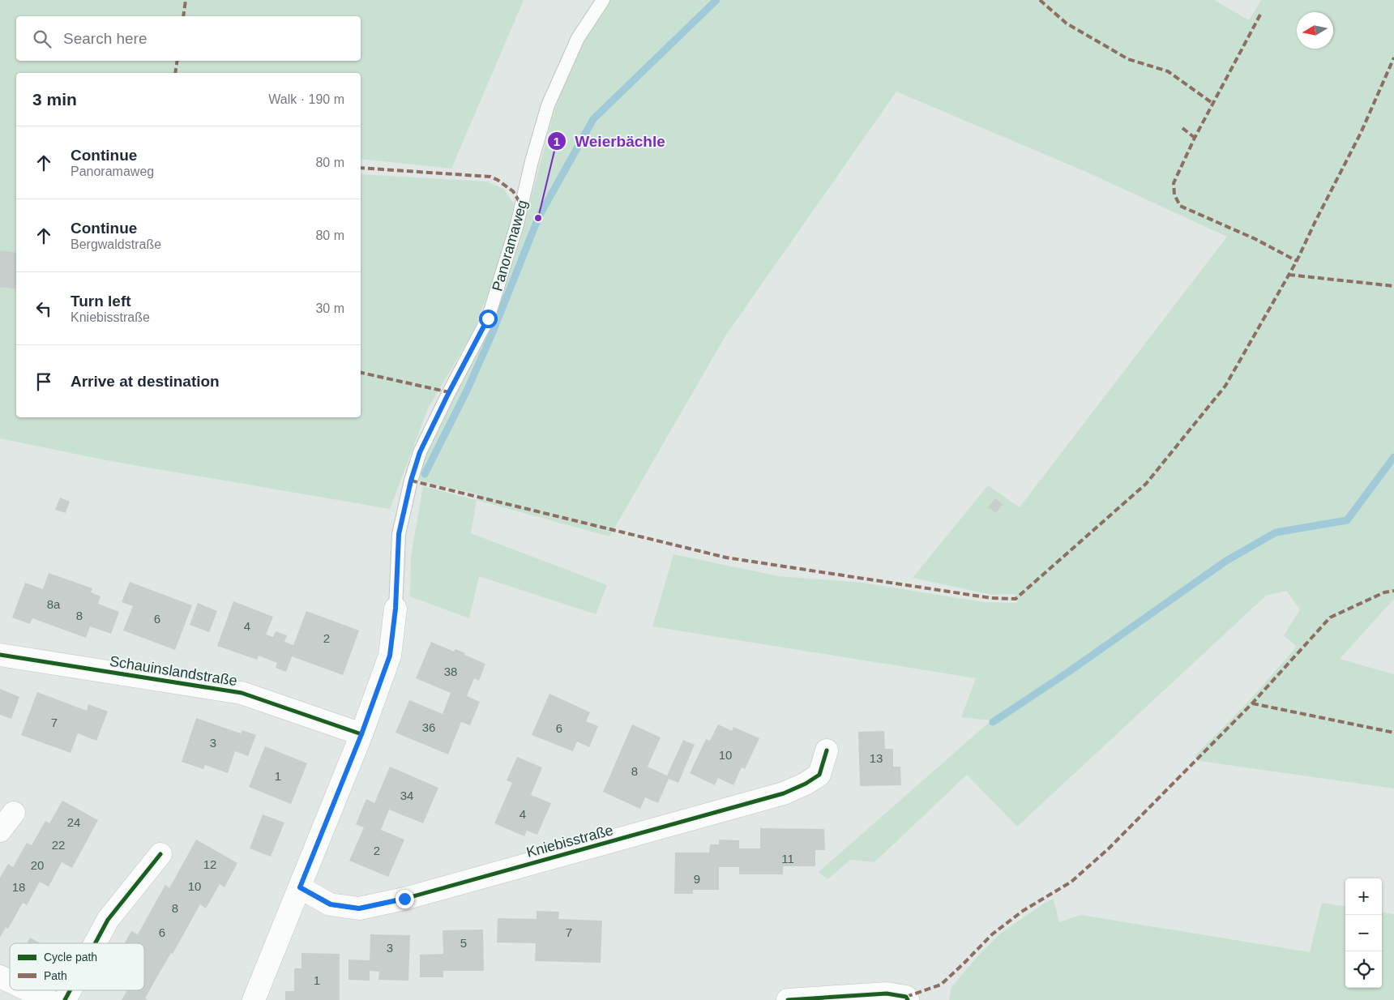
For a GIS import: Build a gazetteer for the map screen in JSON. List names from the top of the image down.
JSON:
{
  "streets": {
    "street": ["Schauinslandstraße", "Kniebisstraße"],
    "lane": ["Panoramaweg"]
  },
  "places": ["Weierbächle"],
  "house_numbers": [
    "8a",
    "8",
    "6",
    "4",
    "2",
    "38",
    "7",
    "36",
    "6",
    "3",
    "10",
    "13",
    "8",
    "1",
    "34",
    "4",
    "24",
    "22",
    "2",
    "11",
    "12",
    "20",
    "9",
    "10",
    "18",
    "8",
    "6",
    "7",
    "5",
    "3",
    "1"
  ],
  "legend": ["Cycle path", "Path"],
  "north": "left",
  "page": {
    "search": "Search here",
    "heading": ["3 min", "Walk · 190 m"],
    "list": [
      ["Continue", "Panoramaweg", "80 m"],
      ["Continue", "Bergwaldstraße", "80 m"],
      ["Turn left", "Kniebisstraße", "30 m"],
      "Arrive at destination"
    ],
    "map_buttons": ["+", "−"]
  }
}
